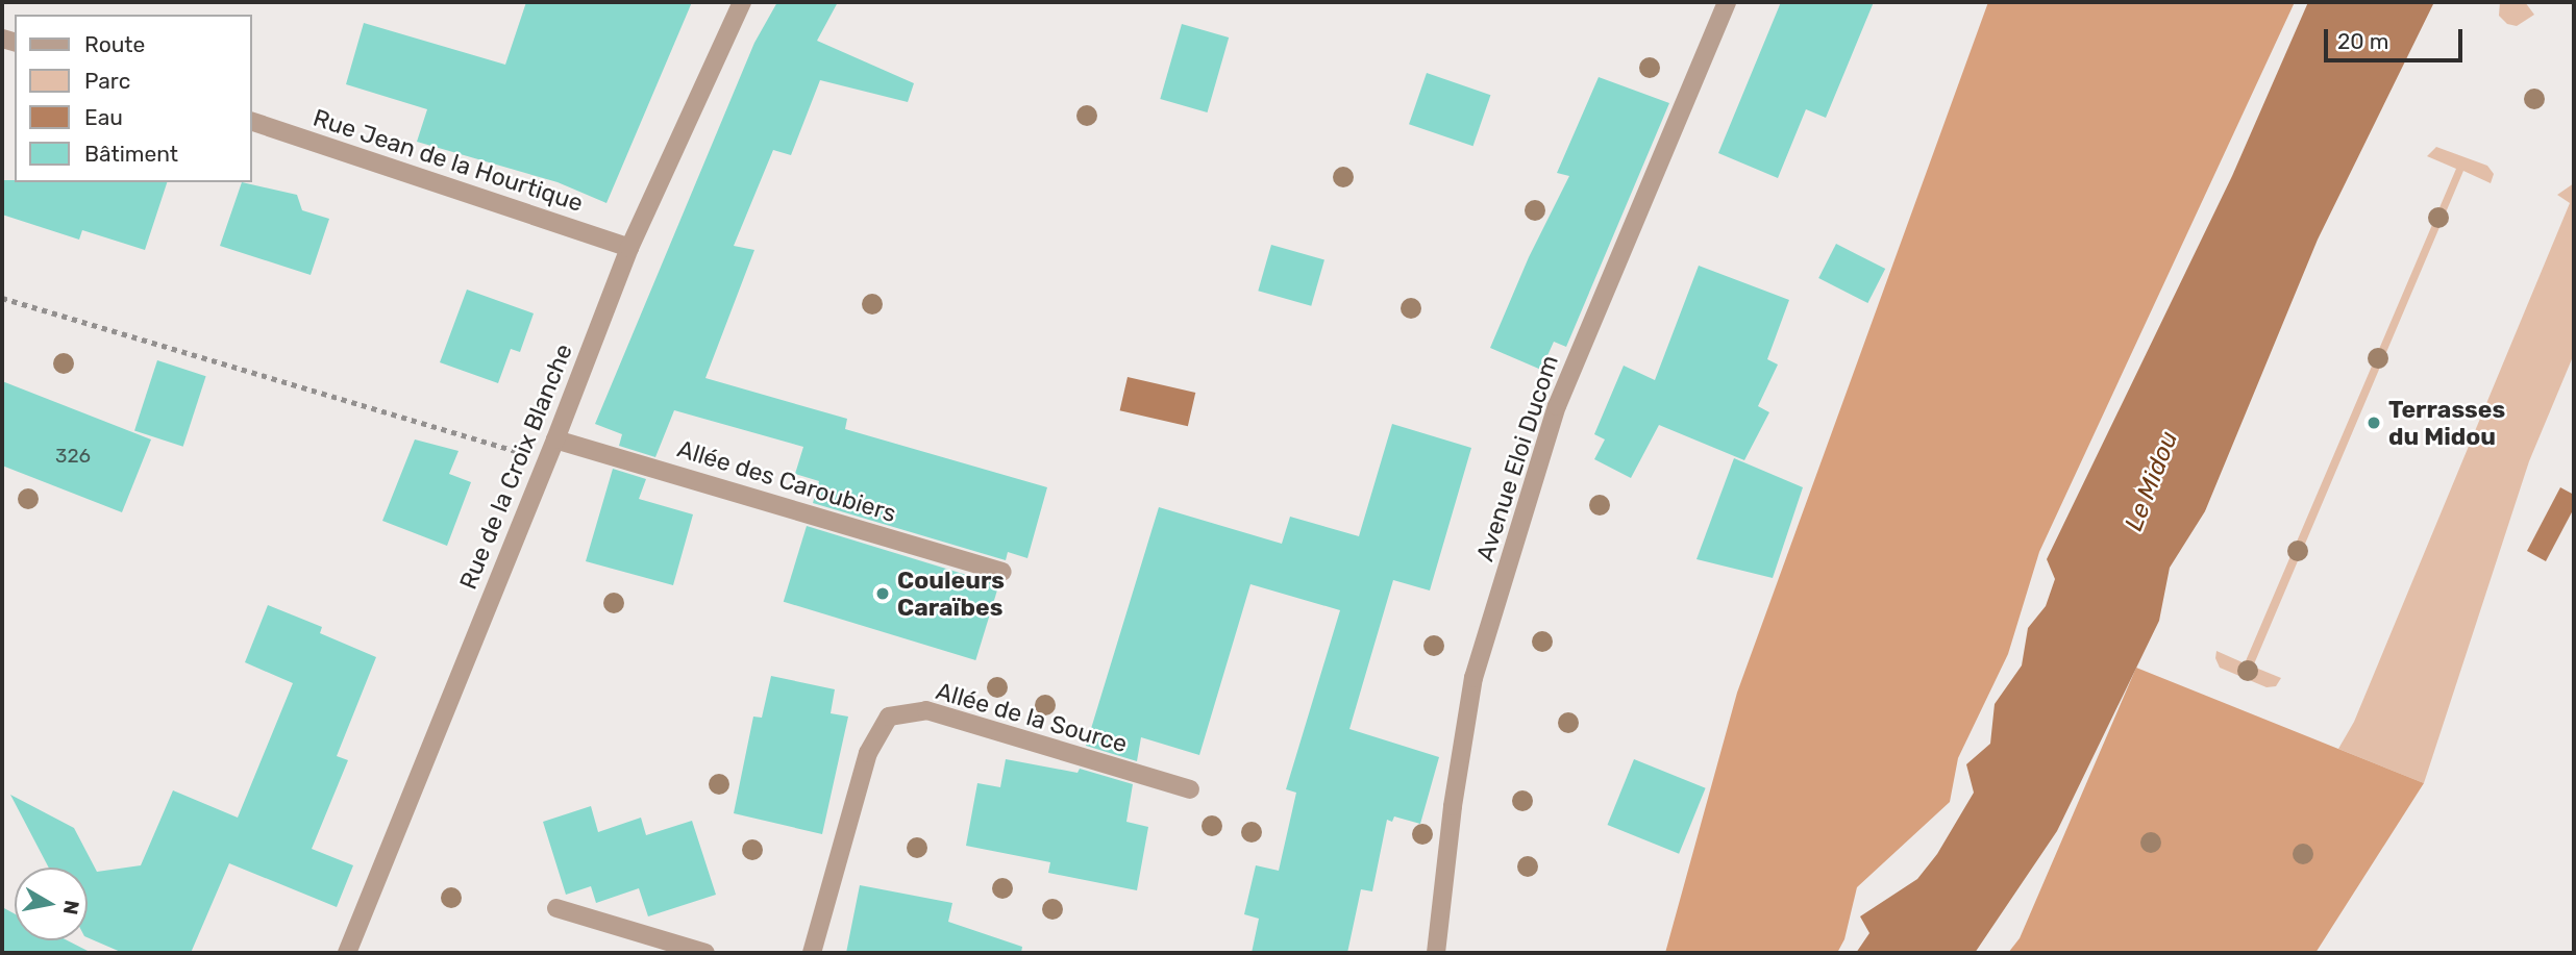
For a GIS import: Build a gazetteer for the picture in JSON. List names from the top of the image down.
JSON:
{
  "streets": {
    "street": [
      "Rue Jean de la Hourtique",
      "Avenue Eloi Ducom",
      "Rue de la Croix Blanche",
      "Allée des Caroubiers",
      "Allée de la Source"
    ]
  },
  "crossings": [
    ["Rue Jean de la Hourtique", "Rue de la Croix Blanche"],
    ["Rue de la Croix Blanche", "Allée des Caroubiers"]
  ],
  "water": ["Le Midou"],
  "places": ["Terrasses du Midou", "Couleurs Caraïbes"],
  "house_numbers": ["326"],
  "legend": [
    "Route",
    "Parc",
    "Eau",
    "Bâtiment"
  ],
  "scale_bar": "20 m",
  "north": "right"
}
